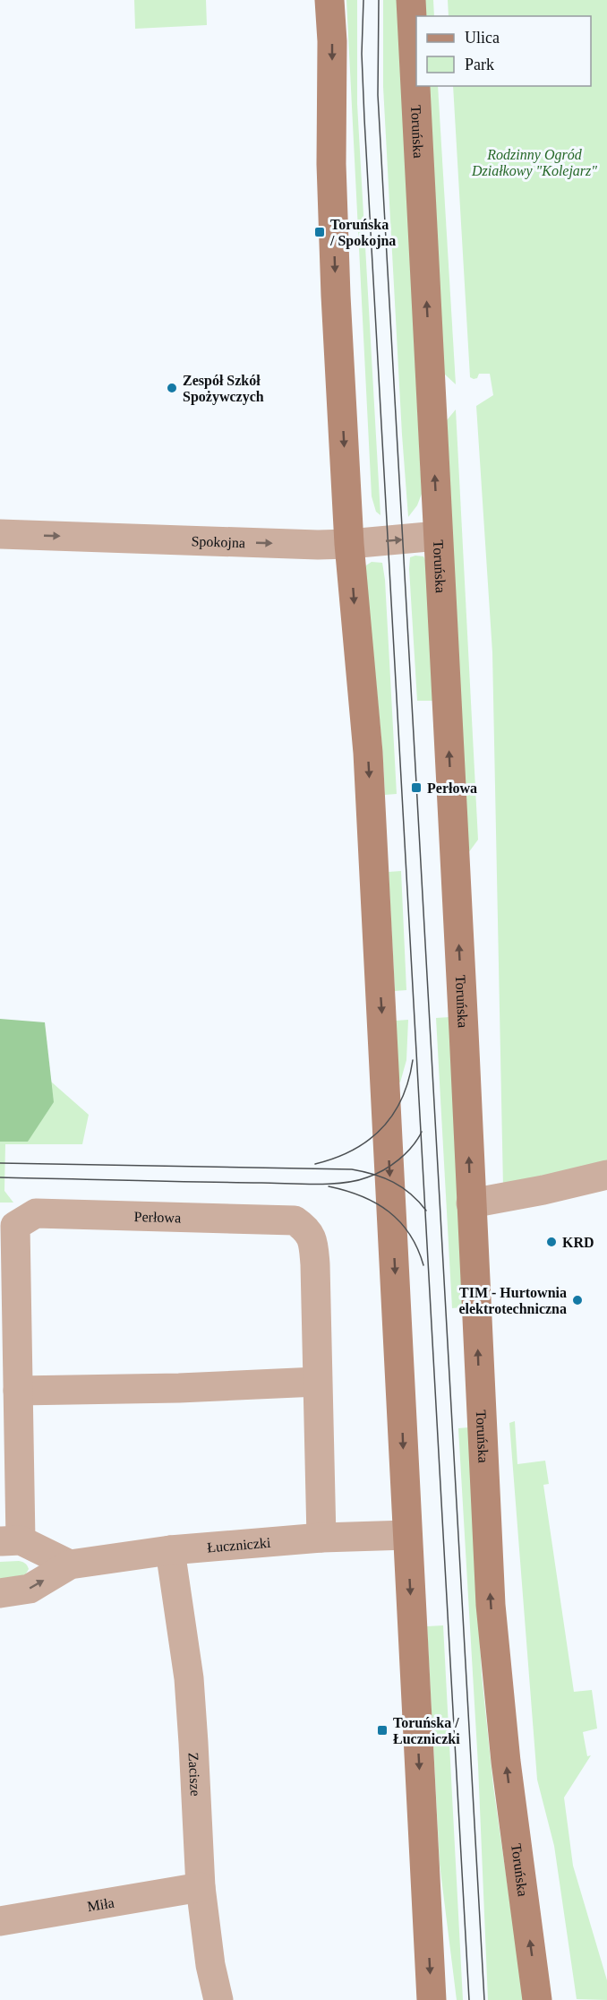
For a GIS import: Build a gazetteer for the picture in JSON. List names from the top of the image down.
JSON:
{
  "streets": {
    "main road": ["Toruńska"],
    "street": [
      "Spokojna",
      "Perłowa",
      "Łuczniczki",
      "Zacisze",
      "Miła"
    ]
  },
  "crossings": [
    ["Toruńska", "Spokojna"],
    ["Perłowa", "Łuczniczki"],
    ["Łuczniczki", "Zacisze"],
    ["Zacisze", "Miła"]
  ],
  "one_way": ["Spokojna"],
  "parks": ["Rodzinny Ogród Działkowy \"Kolejarz\""],
  "places": {
    "transit": ["Toruńska / Spokojna", "Perłowa", "Toruńska / Łuczniczki"],
    "other": ["Zespół Szkół Spożywczych", "KRD", "TIM - Hurtownia elektrotechniczna"]
  },
  "legend": ["Ulica", "Park"]
}
